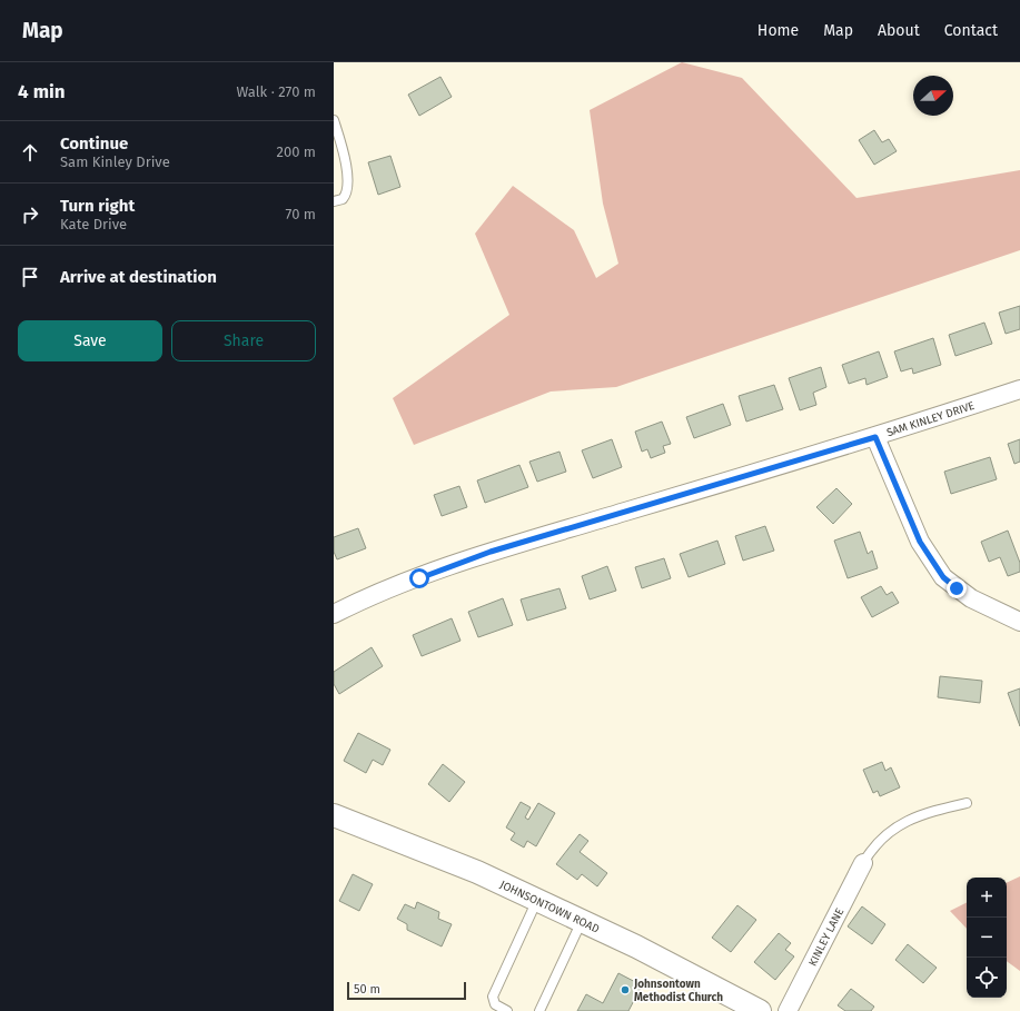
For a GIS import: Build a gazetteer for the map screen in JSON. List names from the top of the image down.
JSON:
{
  "streets": {
    "street": ["SAM KINLEY DRIVE", "JOHNSONTOWN ROAD", "KINLEY LANE"]
  },
  "places": ["Johnsontown Methodist Church"],
  "scale_bar": "50 m",
  "north": "right",
  "page": {
    "header": "Map",
    "nav": [
      "Home",
      "Map",
      "About",
      "Contact"
    ],
    "heading": ["4 min", "Walk · 270 m"],
    "list": [
      ["Continue", "Sam Kinley Drive", "200 m"],
      ["Turn right", "Kate Drive", "70 m"],
      "Arrive at destination"
    ],
    "buttons": ["Save", "Share"],
    "map_buttons": ["+", "−"],
    "scale": "50 m"
  }
}
